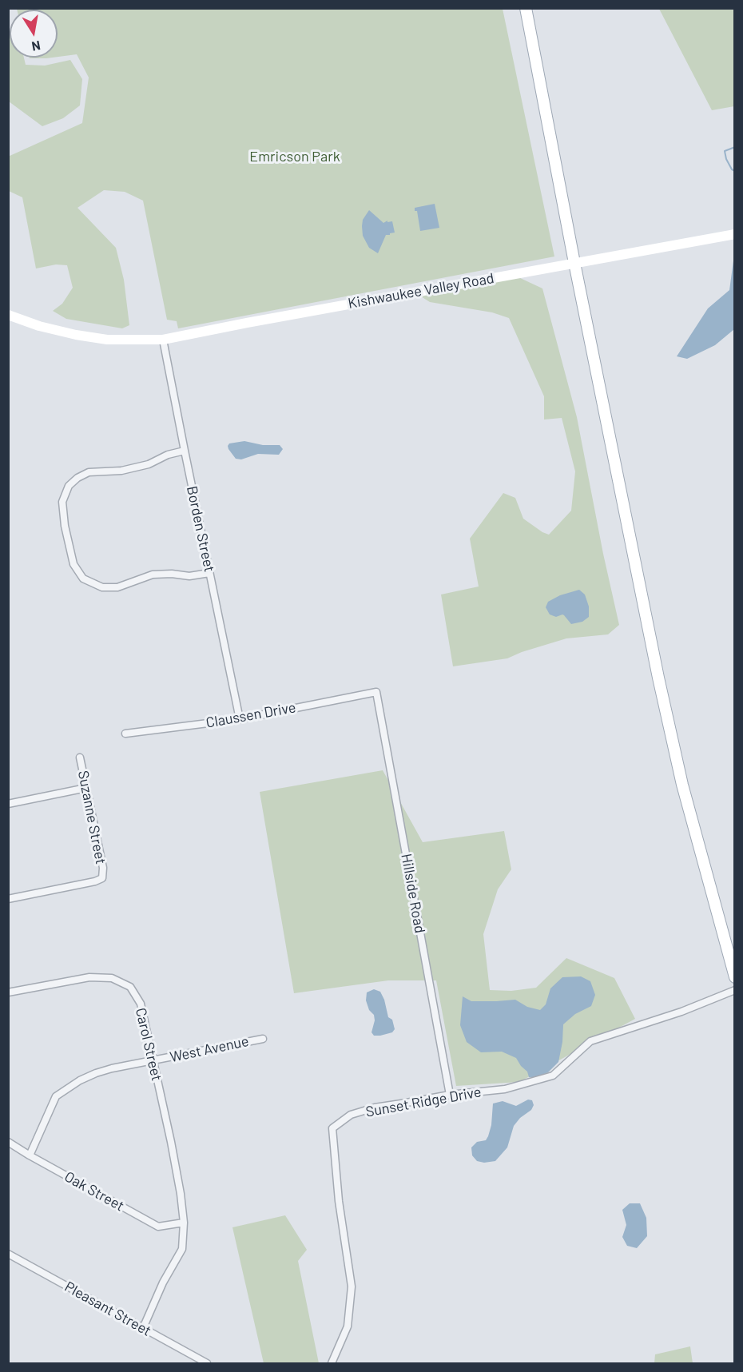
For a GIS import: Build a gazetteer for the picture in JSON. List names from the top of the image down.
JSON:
{
  "streets": {
    "street": [
      "Kishwaukee Valley Road",
      "Borden Street",
      "Claussen Drive",
      "Suzanne Street",
      "Hillside Road",
      "Carol Street",
      "West Avenue",
      "Sunset Ridge Drive",
      "Oak Street",
      "Pleasant Street"
    ]
  },
  "crossings": [
    ["Kishwaukee Valley Road", "Borden Street"],
    ["Borden Street", "Claussen Drive"],
    ["Claussen Drive", "Hillside Road"],
    ["Hillside Road", "Sunset Ridge Drive"],
    ["Carol Street", "West Avenue"],
    ["Carol Street", "Oak Street"],
    ["Carol Street", "Pleasant Street"],
    ["West Avenue", "Oak Street"]
  ],
  "parks": ["Emricson Park"],
  "north": "bottom"
}
